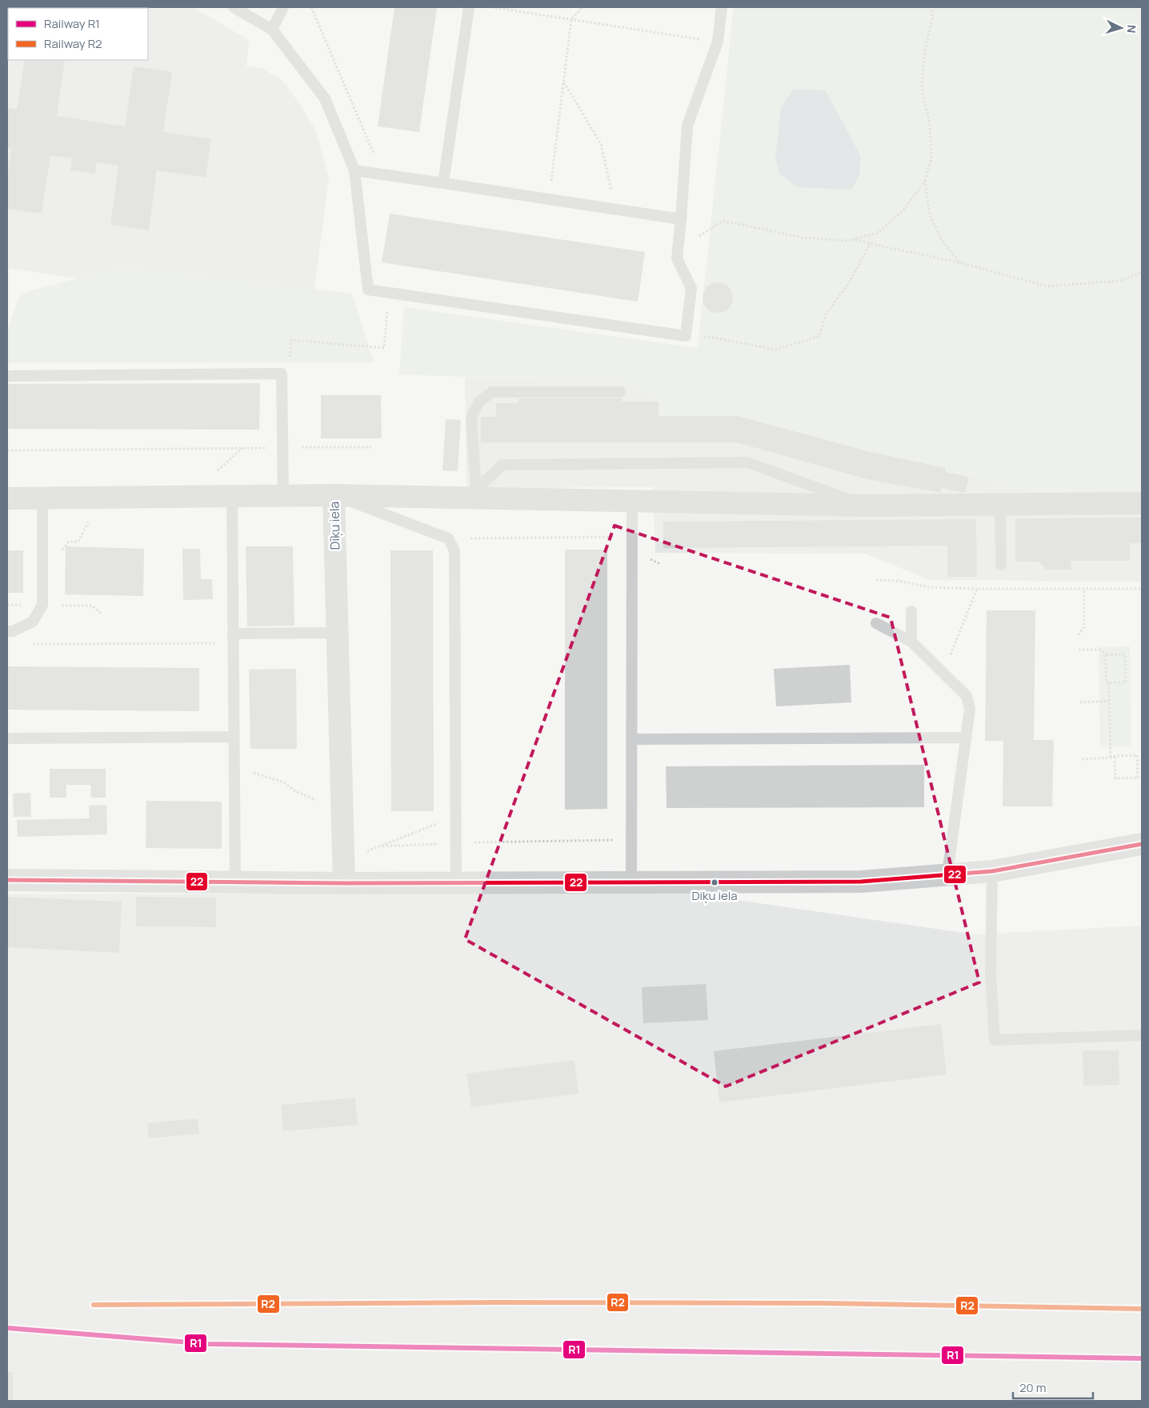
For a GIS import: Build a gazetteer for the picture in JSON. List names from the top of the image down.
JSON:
{
  "streets": {
    "street": ["Dīķu iela"]
  },
  "places": ["Diķu iela"],
  "lines": ["transit line 22", "rail line R2", "rail line R1"],
  "legend": ["Railway R1", "Railway R2"],
  "scale_bar": "20 m",
  "north": "right"
}
